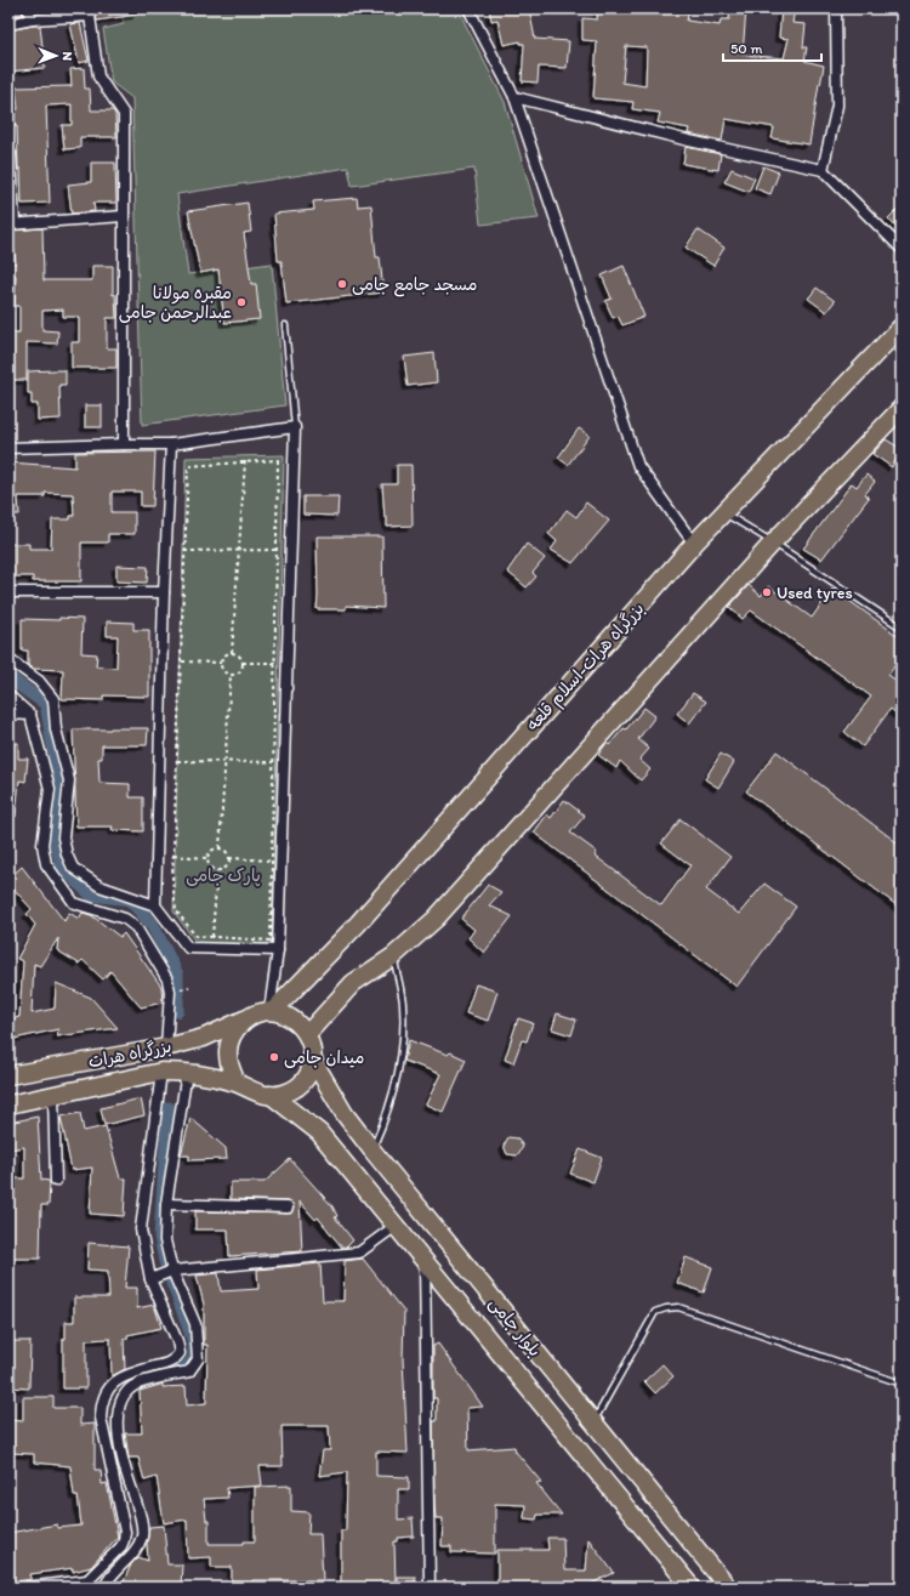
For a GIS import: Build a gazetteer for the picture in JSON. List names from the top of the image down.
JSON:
{
  "streets": {
    "highway": ["بزرگراه هرات-اسلام قلعه", "بزرگراه هرات", "بلوار جامی"]
  },
  "crossings": [
    ["بزرگراه هرات-اسلام قلعه", "بزرگراه هرات"],
    ["بزرگراه هرات-اسلام قلعه", "بلوار جامی"],
    ["بزرگراه هرات", "بلوار جامی"]
  ],
  "parks": ["پارک جامی"],
  "places": [
    "مسجد جامع جامی",
    "مقبره مولانا عبدالرحمن جامی",
    "Used tyres",
    "میدان جامی"
  ],
  "scale_bar": "50 m",
  "north": "right"
}
